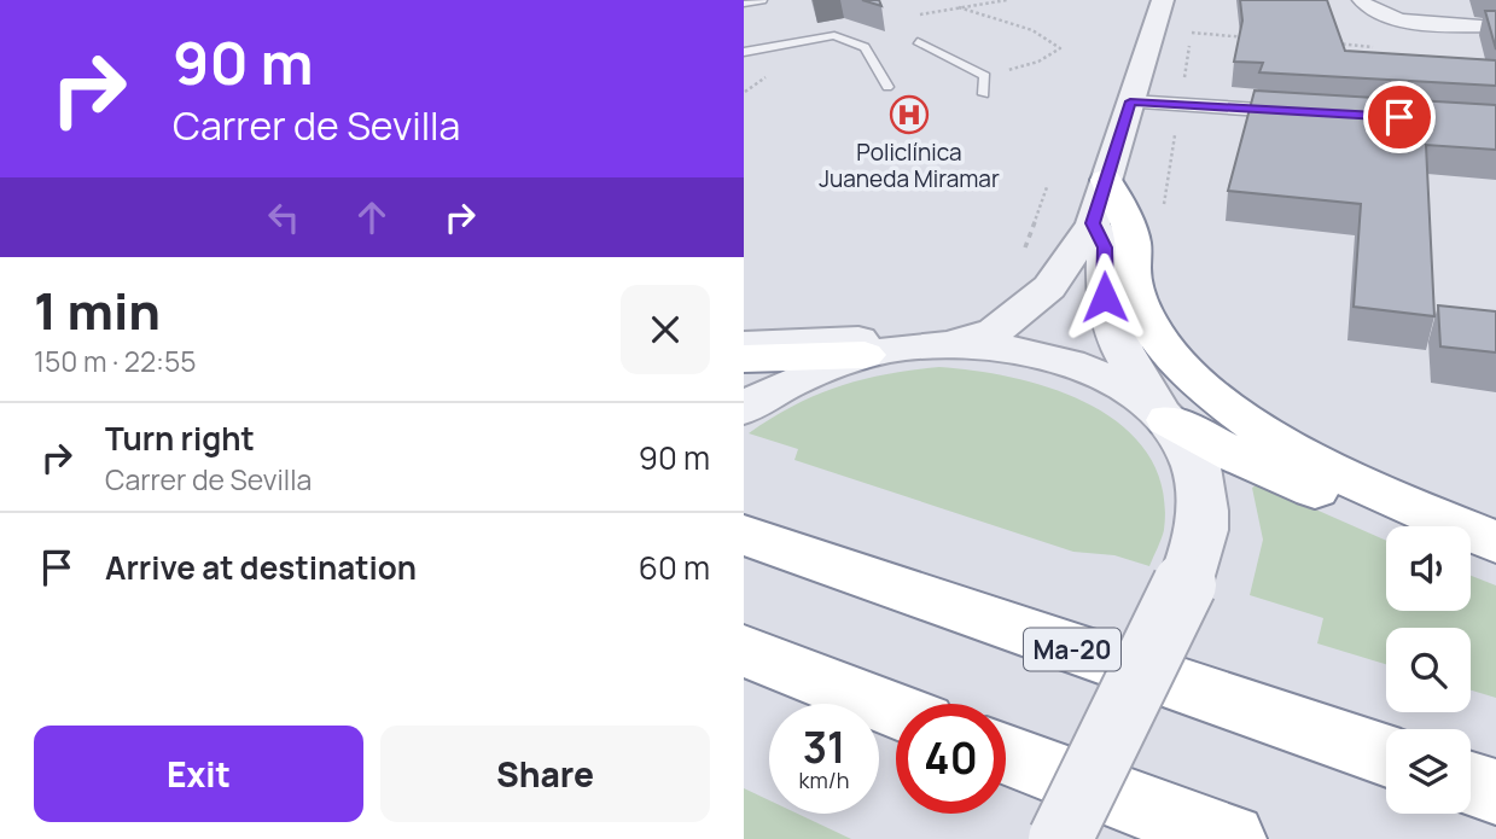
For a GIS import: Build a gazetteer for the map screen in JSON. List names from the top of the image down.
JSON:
{
  "streets": {
    "highway": ["Ma-20"]
  },
  "places": {
    "hospital": ["Policlínica Juaneda Miramar"]
  },
  "page": {
    "turn": ["90 m", "Carrer de Sevilla"],
    "heading": ["1 min", "150 m · 22:55"],
    "list": [
      {
        "name": "Turn right",
        "note": "Carrer de Sevilla",
        "value": "90 m"
      },
      {
        "name": "Arrive at destination",
        "value": "60 m"
      }
    ],
    "speed": "31 km/h",
    "limit": "40",
    "buttons": ["Exit", "Share"]
  }
}
